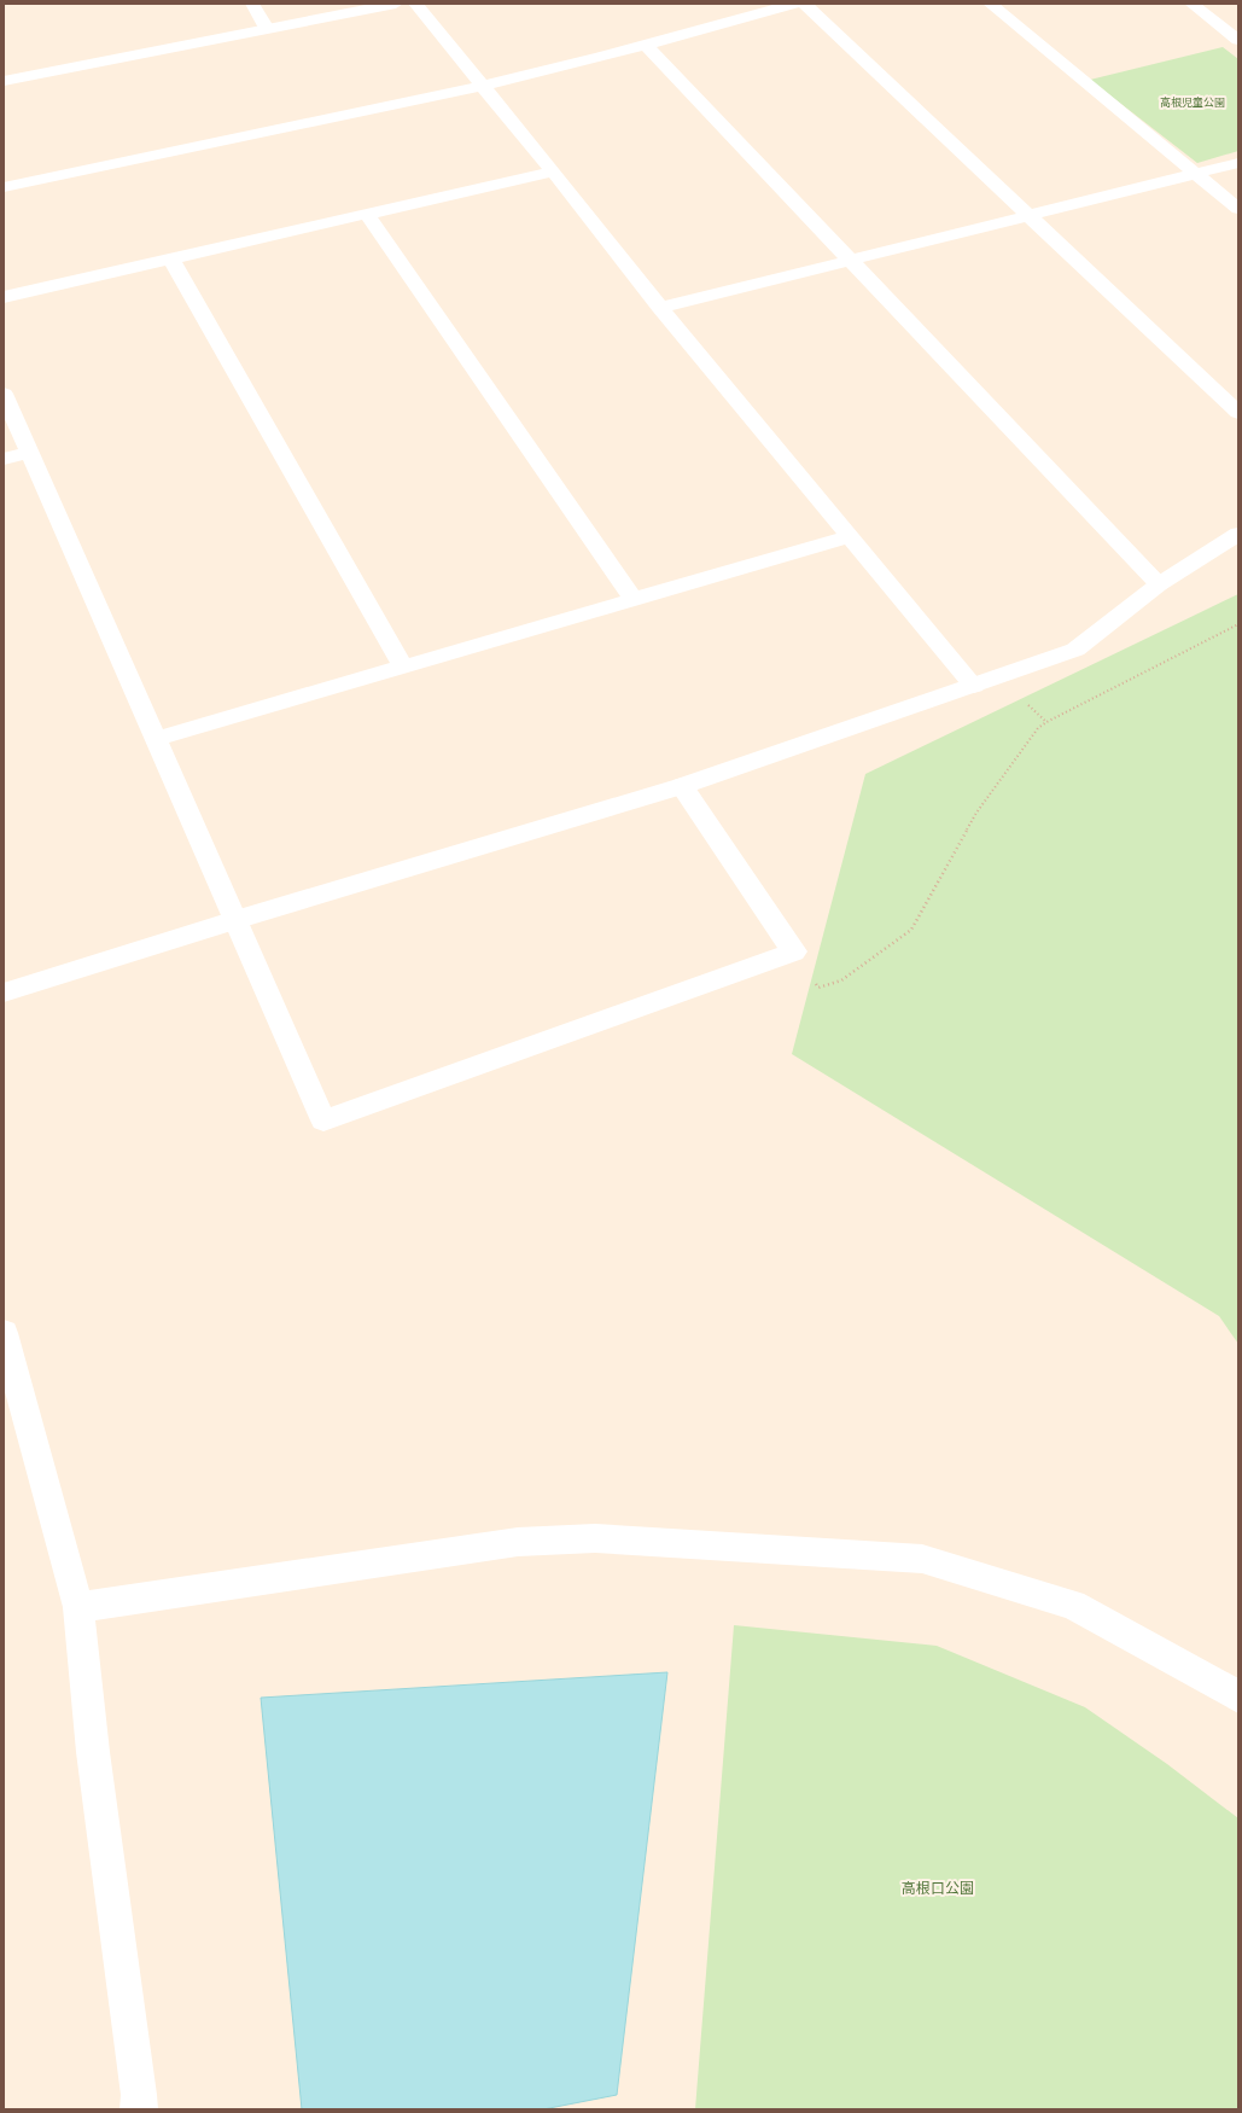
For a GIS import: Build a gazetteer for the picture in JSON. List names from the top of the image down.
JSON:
{
  "parks": ["高根児童公園", "高根口公園"]
}
